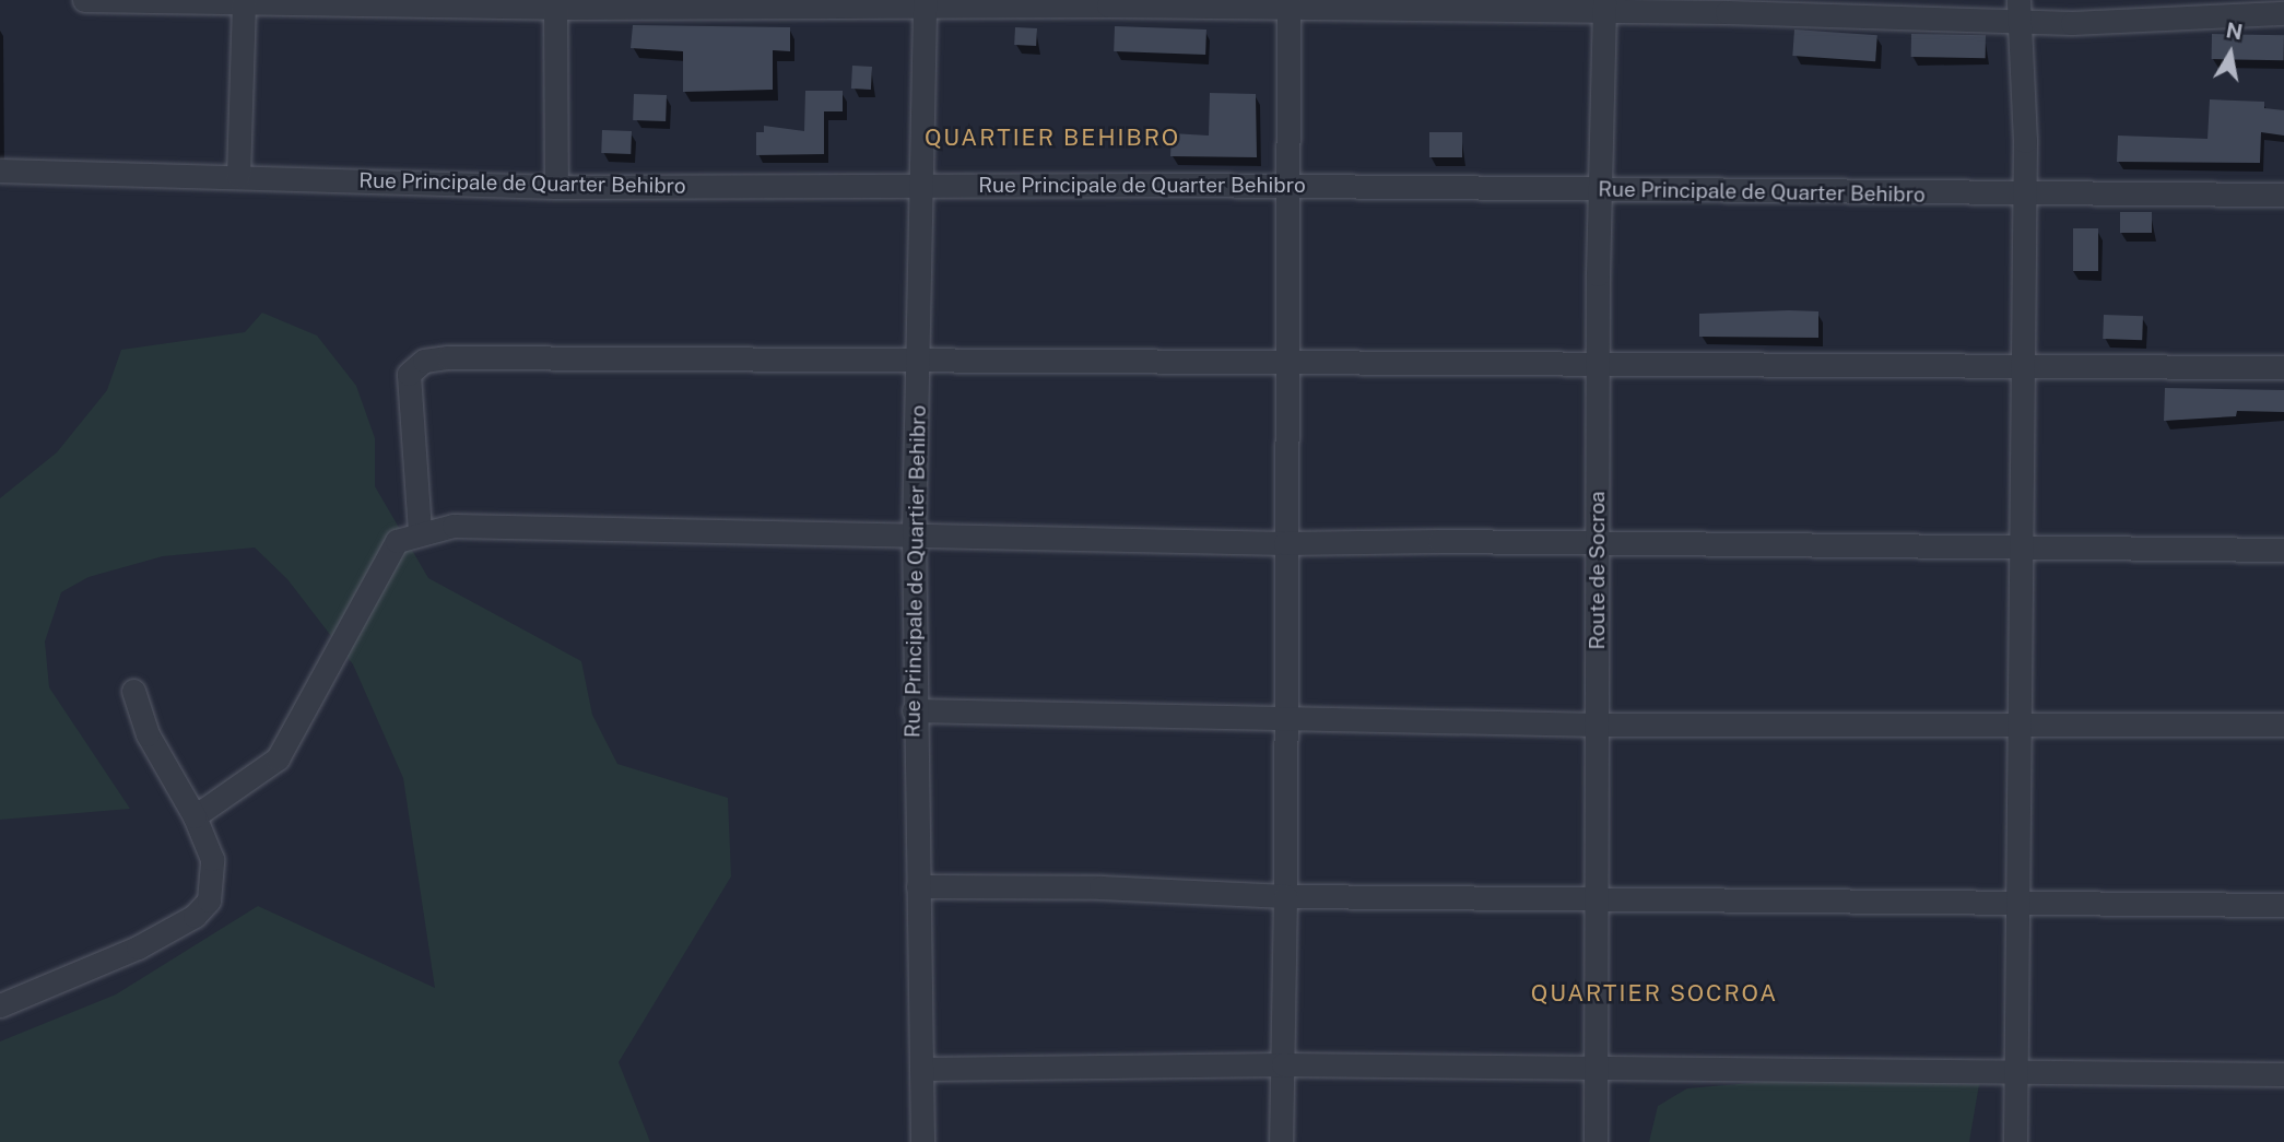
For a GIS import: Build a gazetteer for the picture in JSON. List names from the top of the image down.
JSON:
{
  "streets": {
    "street": ["Rue Principale de Quarter Behibro", "Route de Socroa", "Rue Principale de Quartier Behibro"]
  },
  "crossings": [
    ["Rue Principale de Quarter Behibro", "Route de Socroa"],
    ["Rue Principale de Quarter Behibro", "Rue Principale de Quartier Behibro"]
  ],
  "districts": ["QUARTIER BEHIBRO", "QUARTIER SOCROA"],
  "north": "top"
}
